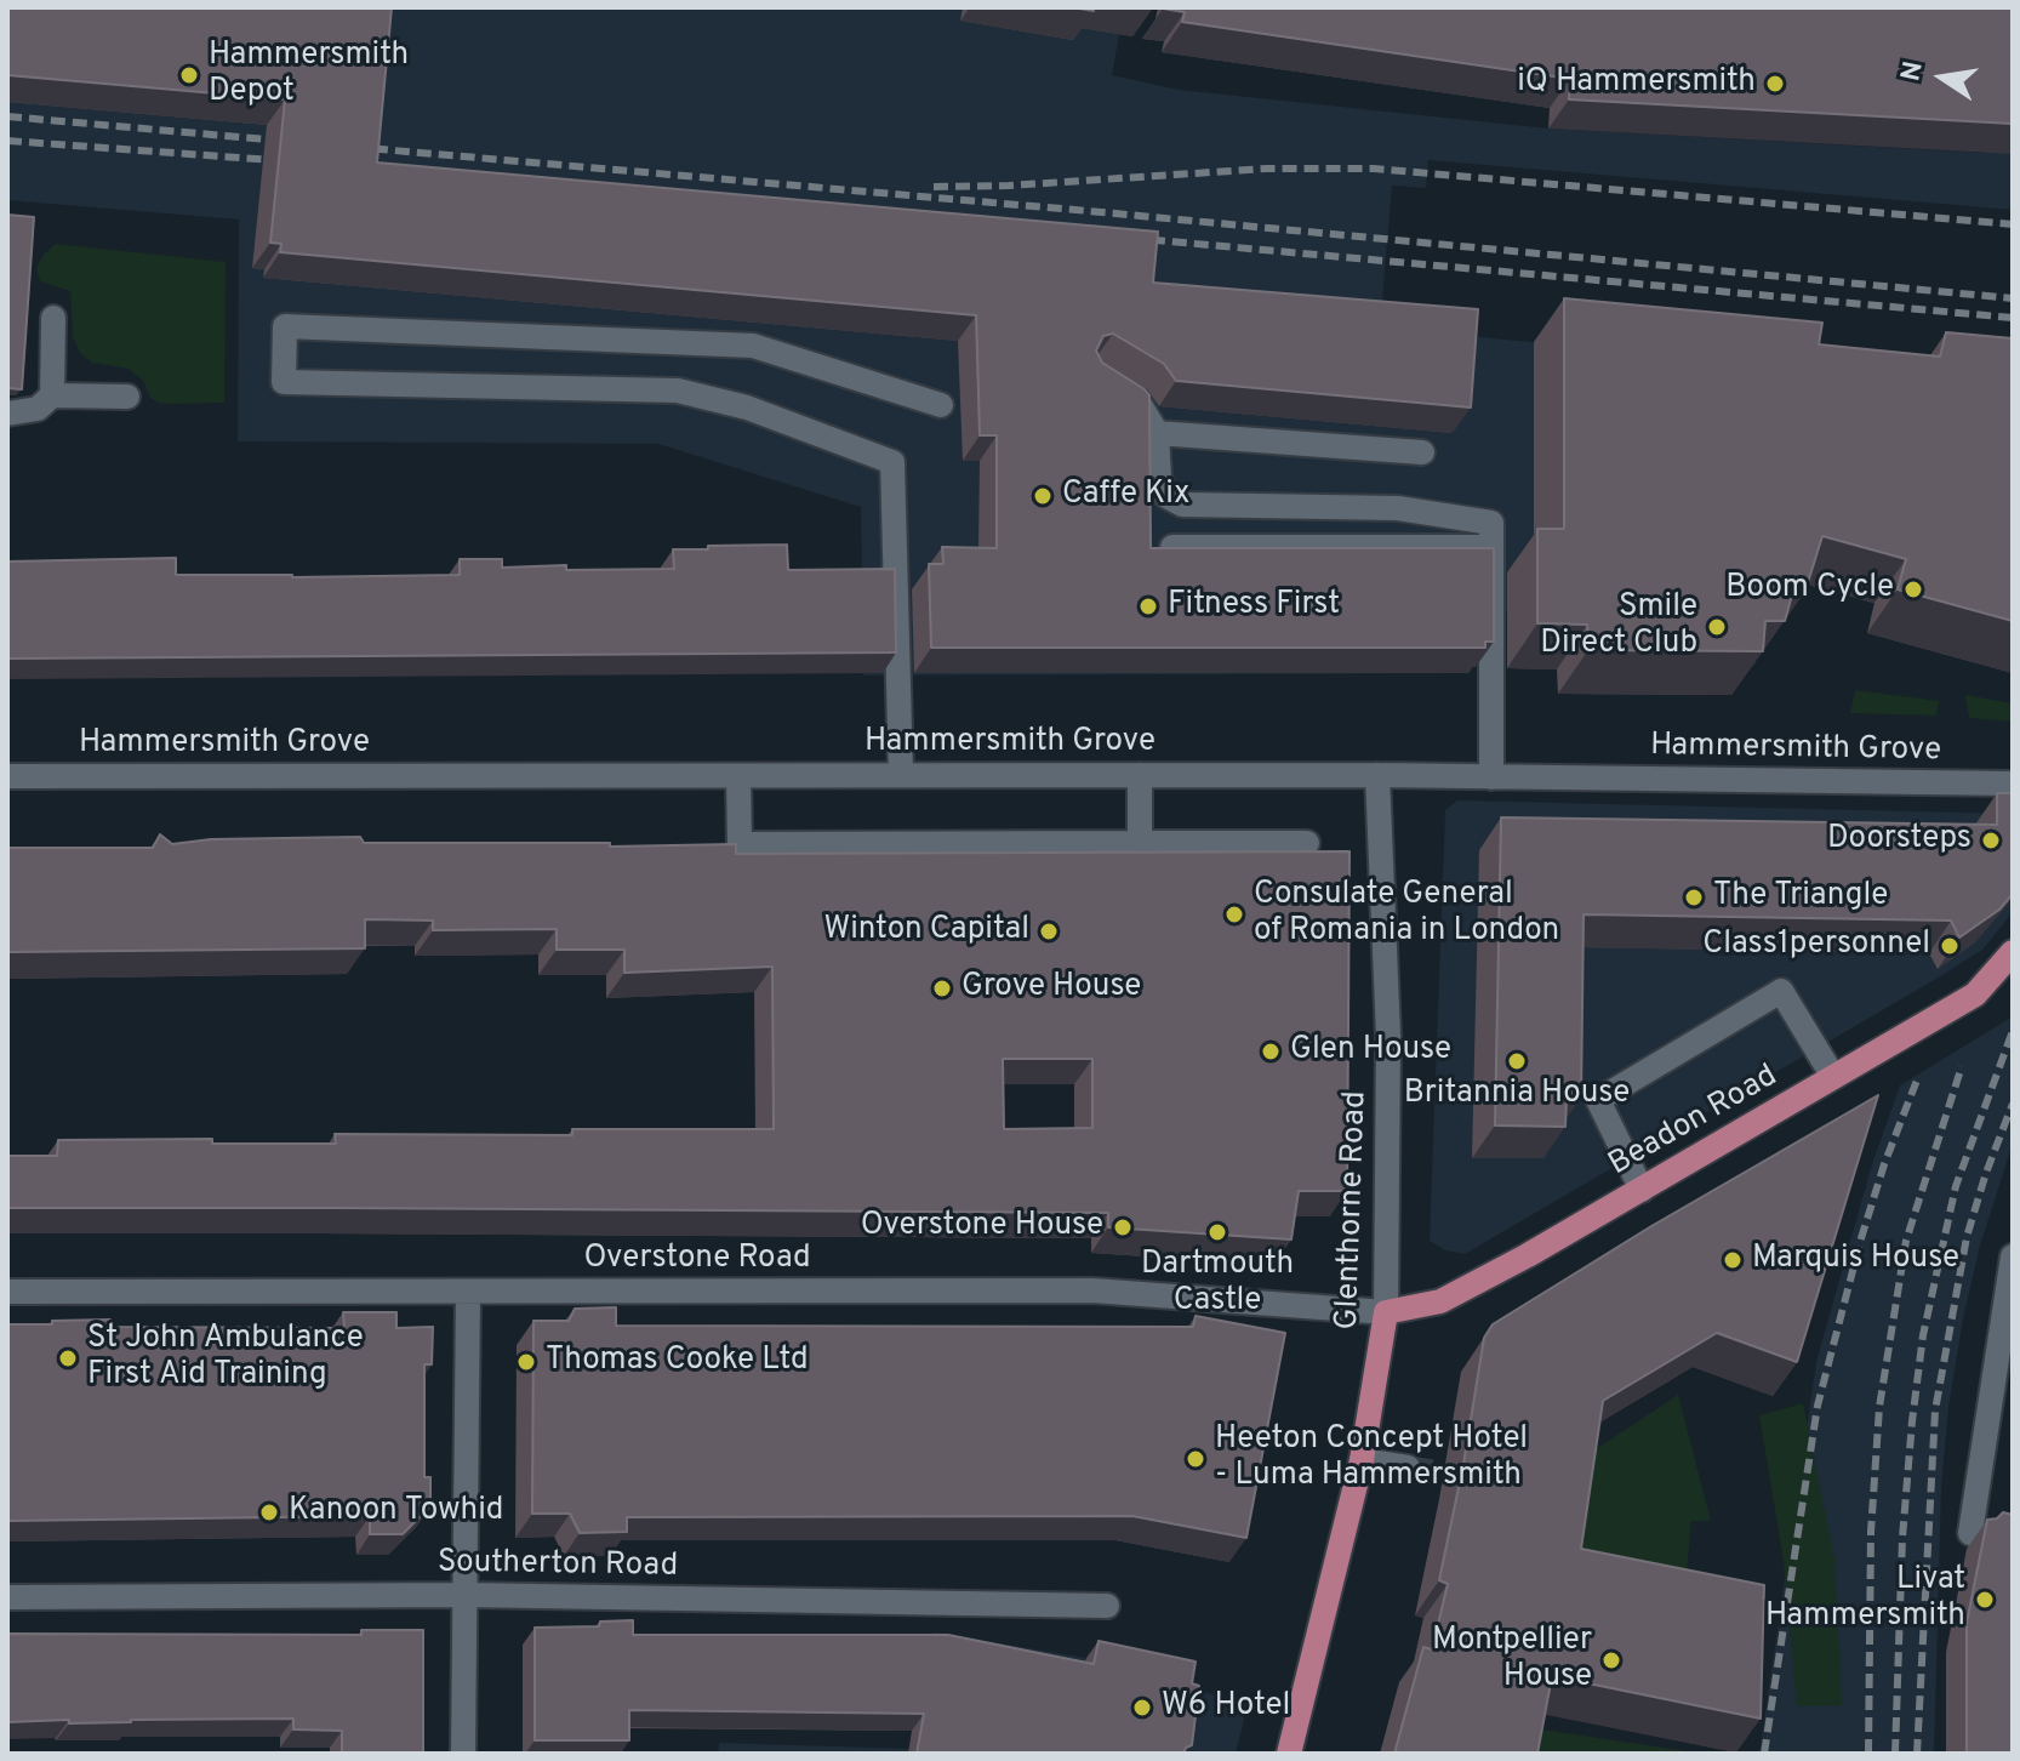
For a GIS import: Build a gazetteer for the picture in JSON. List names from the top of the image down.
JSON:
{
  "streets": {
    "main road": ["Beadon Road", "Glenthorne Road"],
    "street": ["Hammersmith Grove", "Overstone Road", "Southerton Road"]
  },
  "crossings": [
    ["Hammersmith Grove", "Glenthorne Road"],
    ["Beadon Road", "Glenthorne Road"],
    ["Beadon Road", "Overstone Road"],
    ["Glenthorne Road", "Overstone Road"]
  ],
  "places": [
    "Hammersmith Depot",
    "iQ Hammersmith",
    "Caffe Kix",
    "Boom Cycle",
    "Fitness First",
    "Smile Direct Club",
    "Doorsteps",
    "The Triangle",
    "Consulate General of Romania in London",
    "Winton Capital",
    "Class1personnel",
    "Grove House",
    "Glen House",
    "Britannia House",
    "Overstone House",
    "Dartmouth Castle",
    "Marquis House",
    "St John Ambulance First Aid Training",
    "Thomas Cooke Ltd",
    "Heeton Concept Hotel - Luma Hammersmith",
    "Kanoon Towhid",
    "Livat Hammersmith",
    "Montpellier House",
    "W6 Hotel"
  ],
  "north": "left"
}
